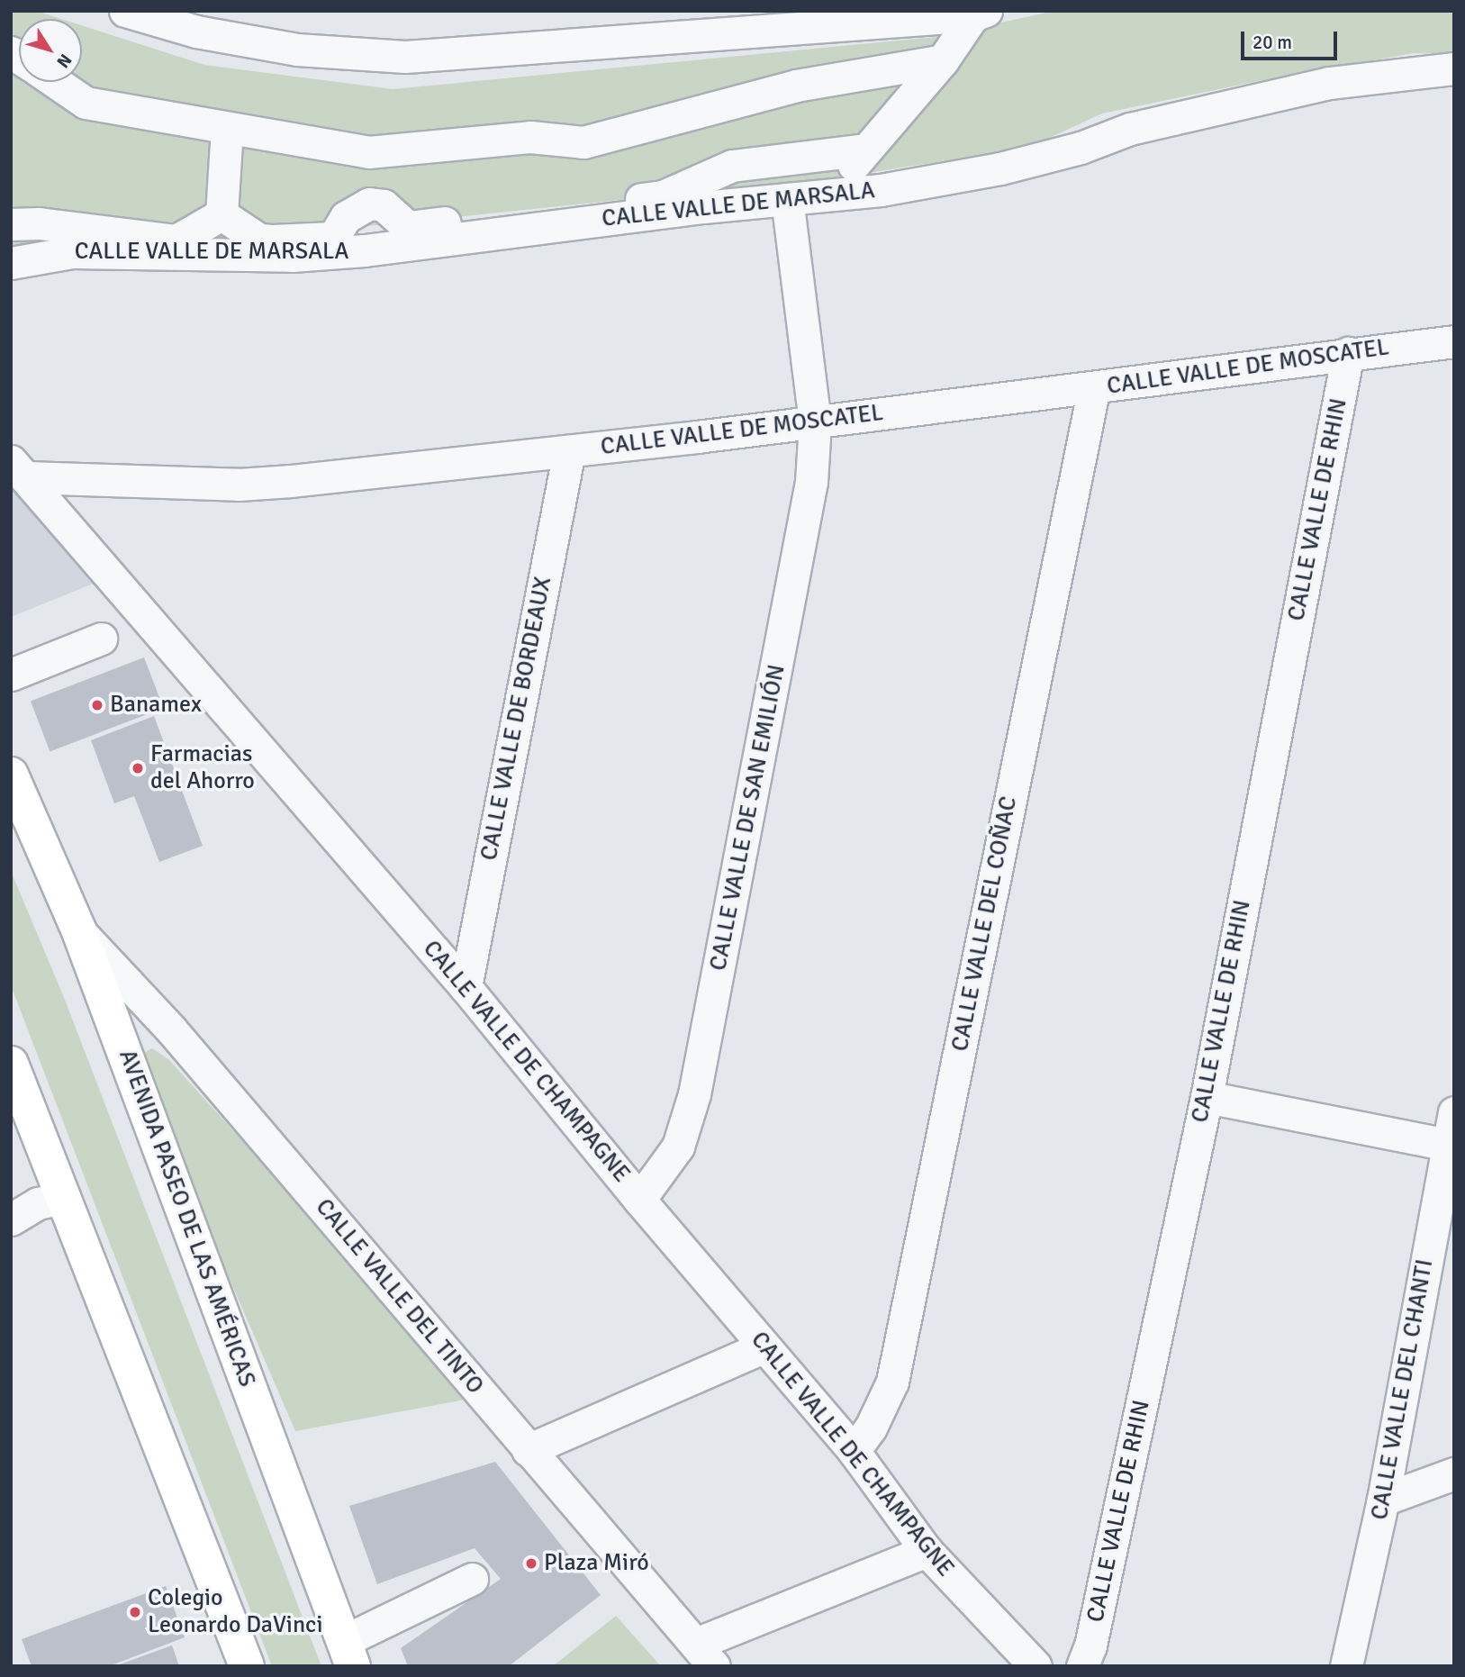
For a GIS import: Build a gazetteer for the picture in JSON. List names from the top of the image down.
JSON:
{
  "streets": {
    "main road": ["AVENIDA PASEO DE LAS AMÉRICAS"],
    "street": [
      "CALLE VALLE DE MARSALA",
      "CALLE VALLE DE MOSCATEL",
      "CALLE VALLE DE RHIN",
      "CALLE VALLE DE BORDEAUX",
      "CALLE VALLE DE SAN EMILIÓN",
      "CALLE VALLE DEL COÑAC",
      "CALLE VALLE DE CHAMPAGNE",
      "CALLE VALLE DEL TINTO",
      "CALLE VALLE DEL CHANTI"
    ]
  },
  "crossings": [
    ["CALLE VALLE DE MARSALA", "CALLE VALLE DE SAN EMILIÓN"],
    ["CALLE VALLE DE MOSCATEL", "CALLE VALLE DE RHIN"],
    ["CALLE VALLE DE MOSCATEL", "CALLE VALLE DE BORDEAUX"],
    ["CALLE VALLE DE MOSCATEL", "CALLE VALLE DE SAN EMILIÓN"],
    ["CALLE VALLE DE MOSCATEL", "CALLE VALLE DEL COÑAC"],
    ["CALLE VALLE DE MOSCATEL", "CALLE VALLE DE CHAMPAGNE"],
    ["CALLE VALLE DE BORDEAUX", "CALLE VALLE DE CHAMPAGNE"],
    ["CALLE VALLE DE SAN EMILIÓN", "CALLE VALLE DE CHAMPAGNE"],
    ["CALLE VALLE DEL COÑAC", "CALLE VALLE DE CHAMPAGNE"],
    ["AVENIDA PASEO DE LAS AMÉRICAS", "CALLE VALLE DEL TINTO"]
  ],
  "places": [
    "Banamex",
    "Farmacias del Ahorro",
    "Plaza Miró",
    "Colegio Leonardo DaVinci"
  ],
  "scale_bar": "20 m",
  "north": "bottom right"
}
